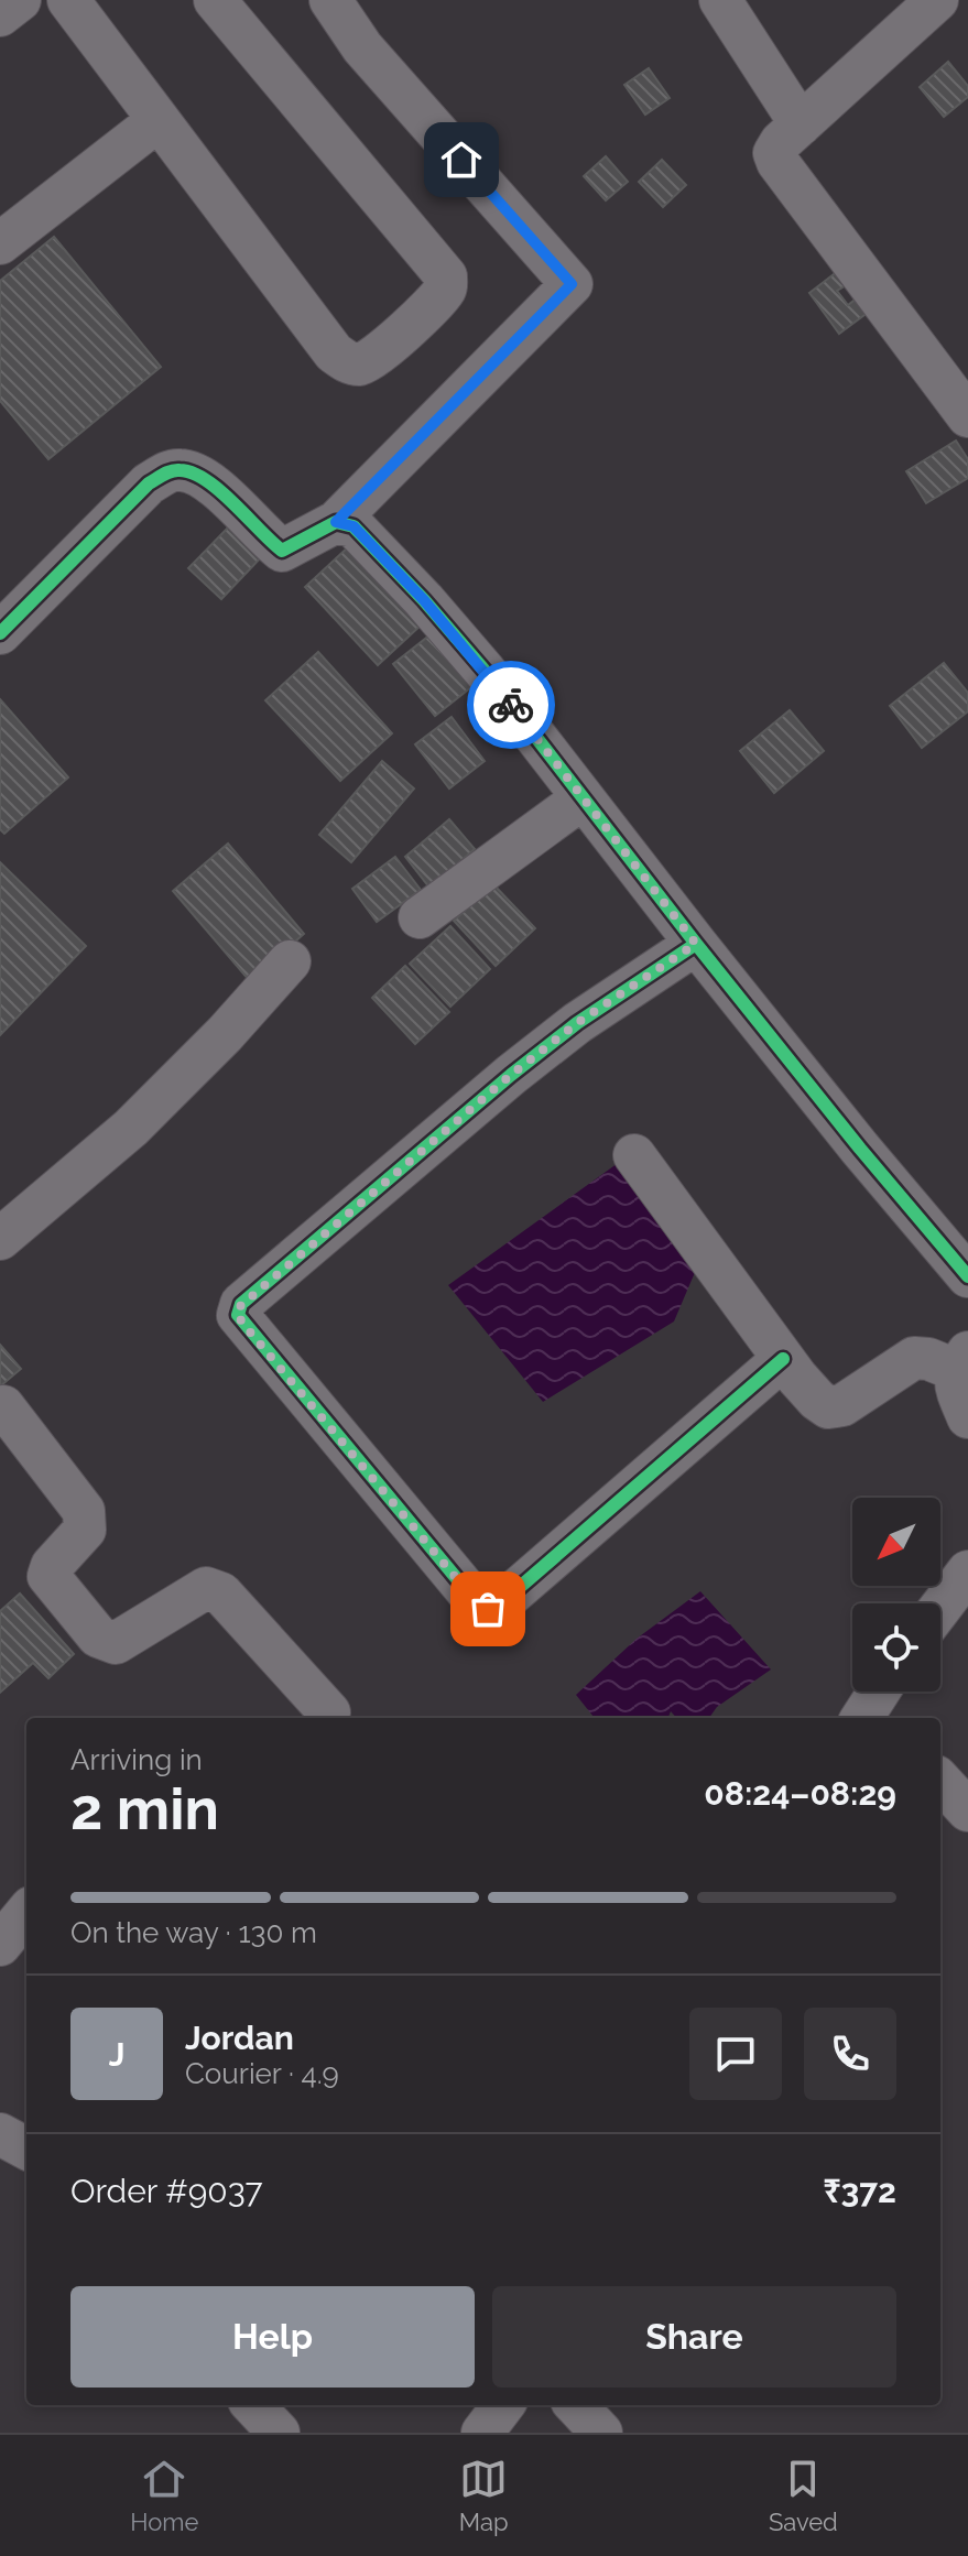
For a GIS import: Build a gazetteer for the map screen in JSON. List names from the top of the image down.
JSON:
{
  "north": "bottom left",
  "page": {
    "heading": ["2 min", "Arriving in", "08:24–08:29"],
    "panel": [
      "Jordan",
      "Courier · 4.9",
      "Order #9037",
      "₹372"
    ],
    "bar": "On the way · 130 m",
    "round": "J",
    "buttons": ["Help", "Share"],
    "tabs": ["Home", "Map", "Saved"]
  }
}
